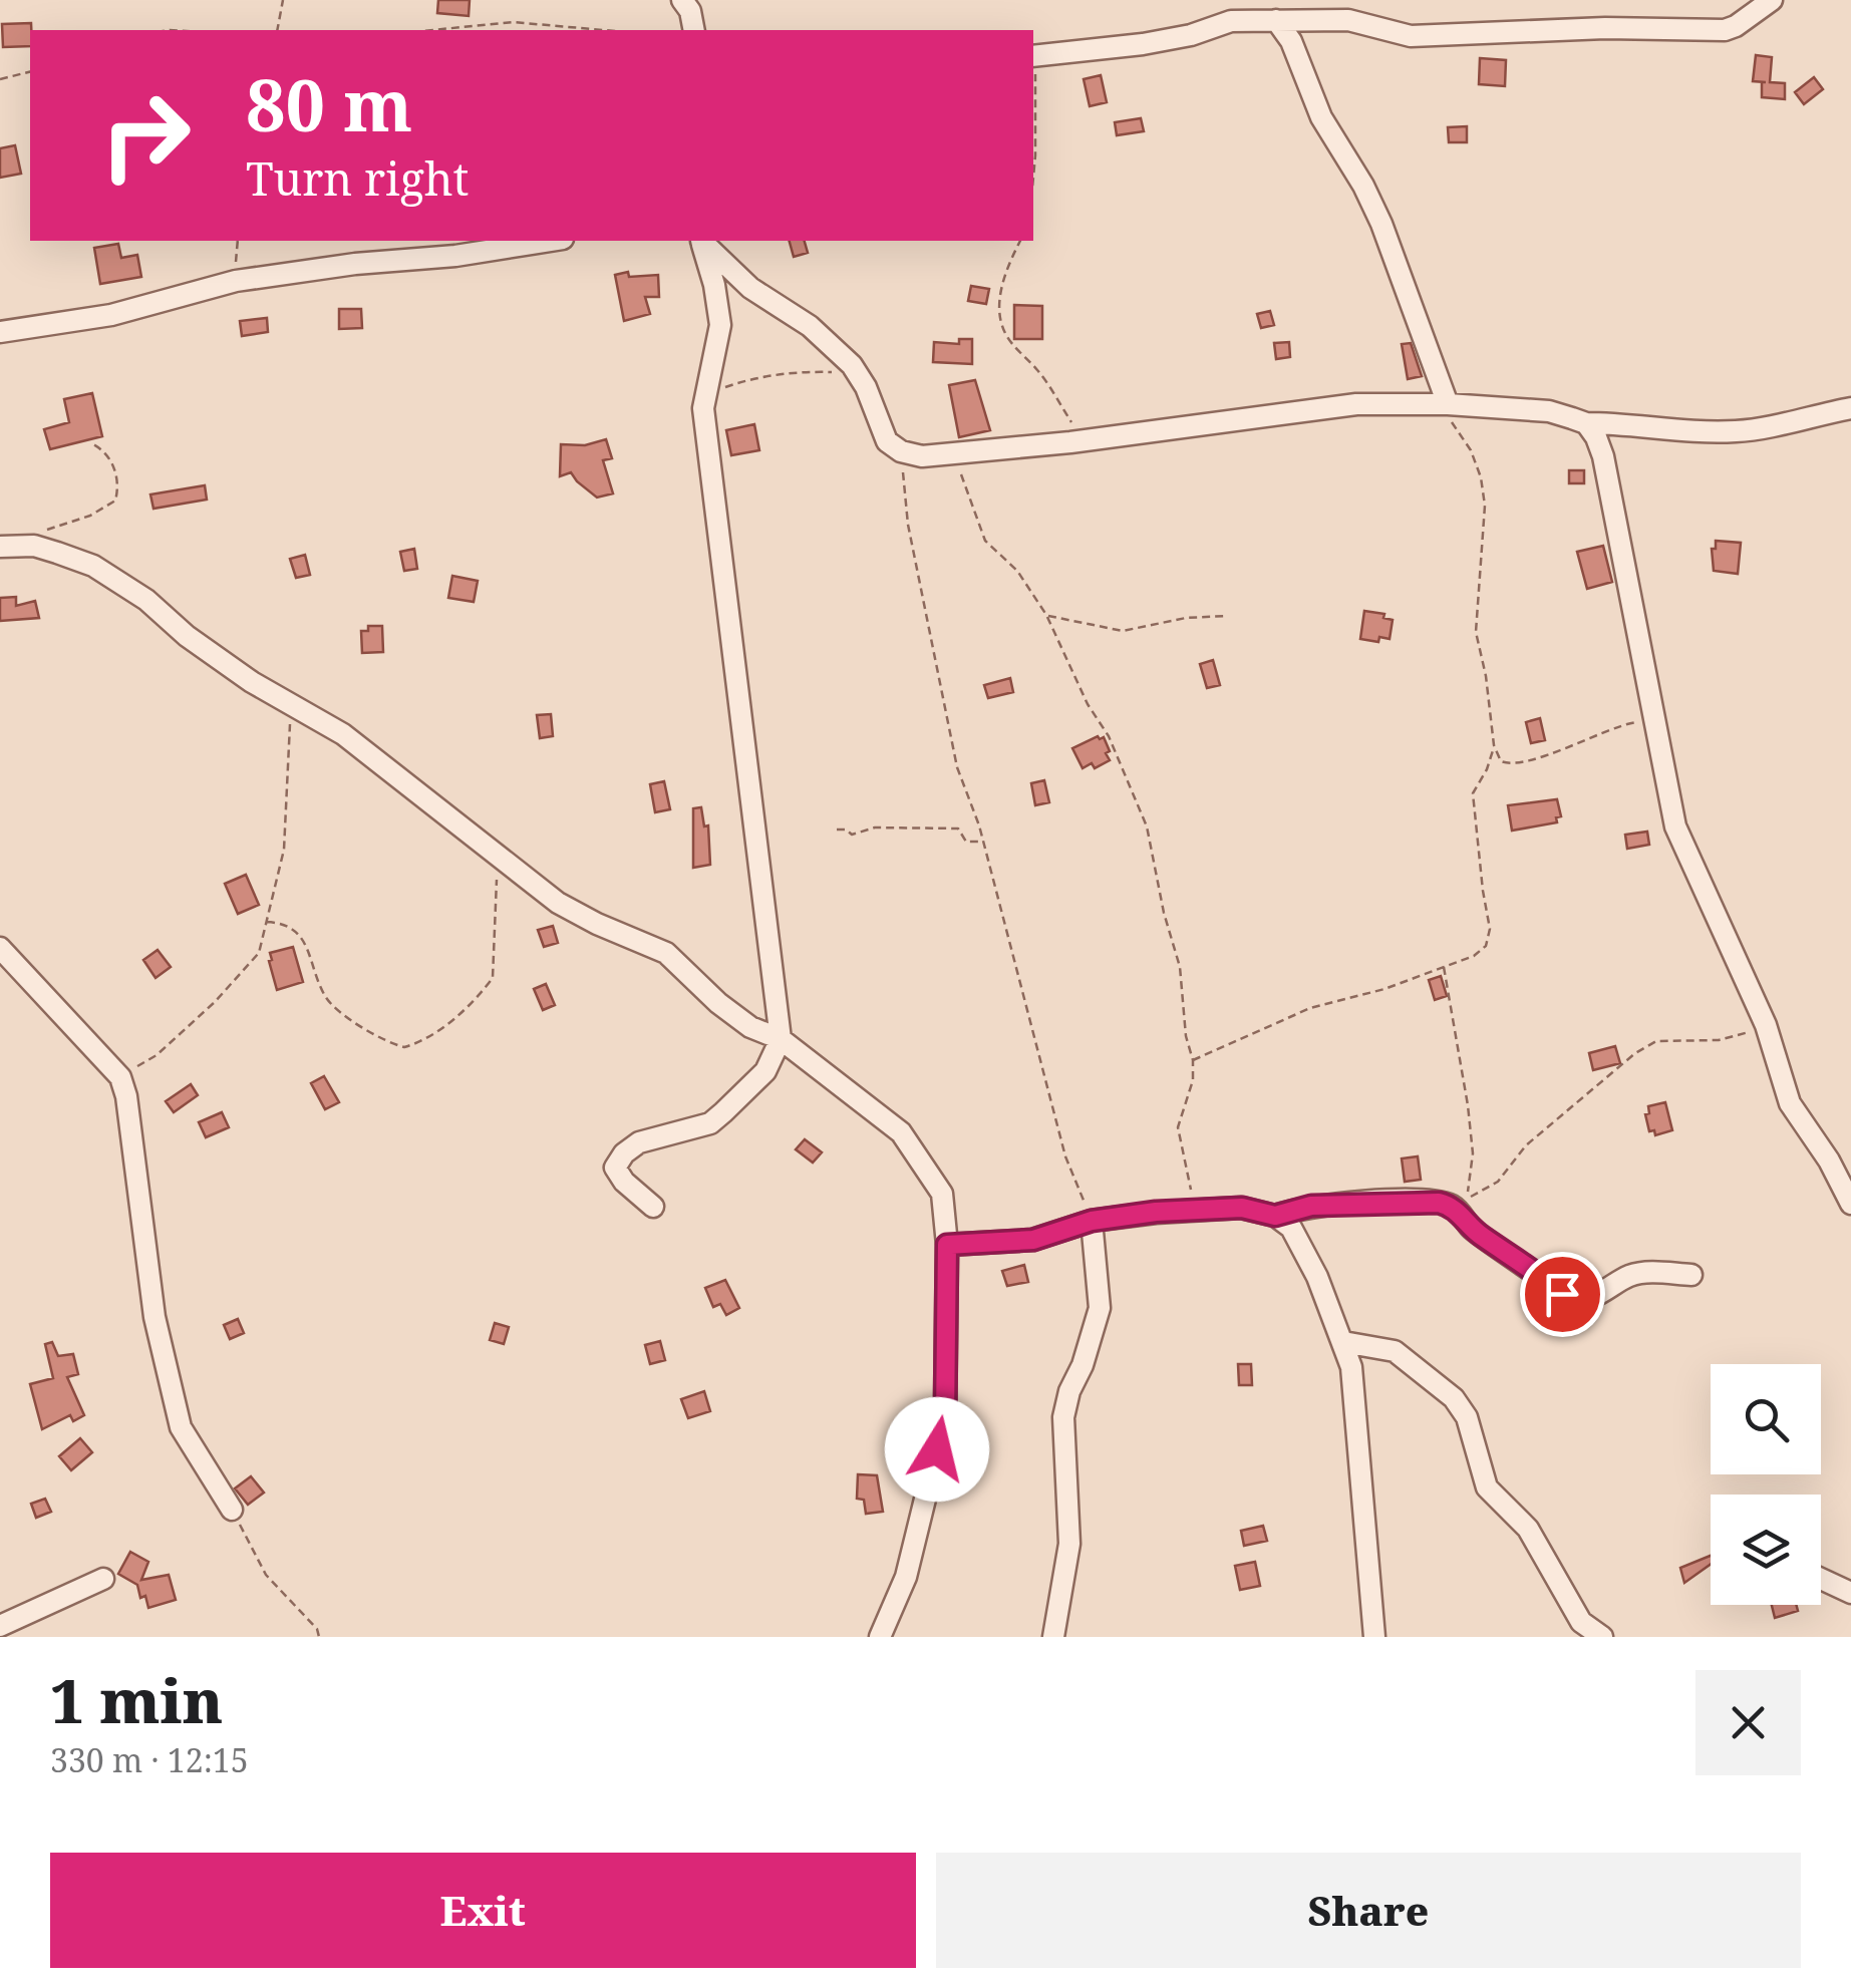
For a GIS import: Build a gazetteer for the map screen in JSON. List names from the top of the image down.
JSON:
{
  "page": {
    "turn": ["80 m", "Turn right"],
    "heading": ["1 min", "330 m · 12:15"],
    "buttons": ["Exit", "Share"]
  }
}
